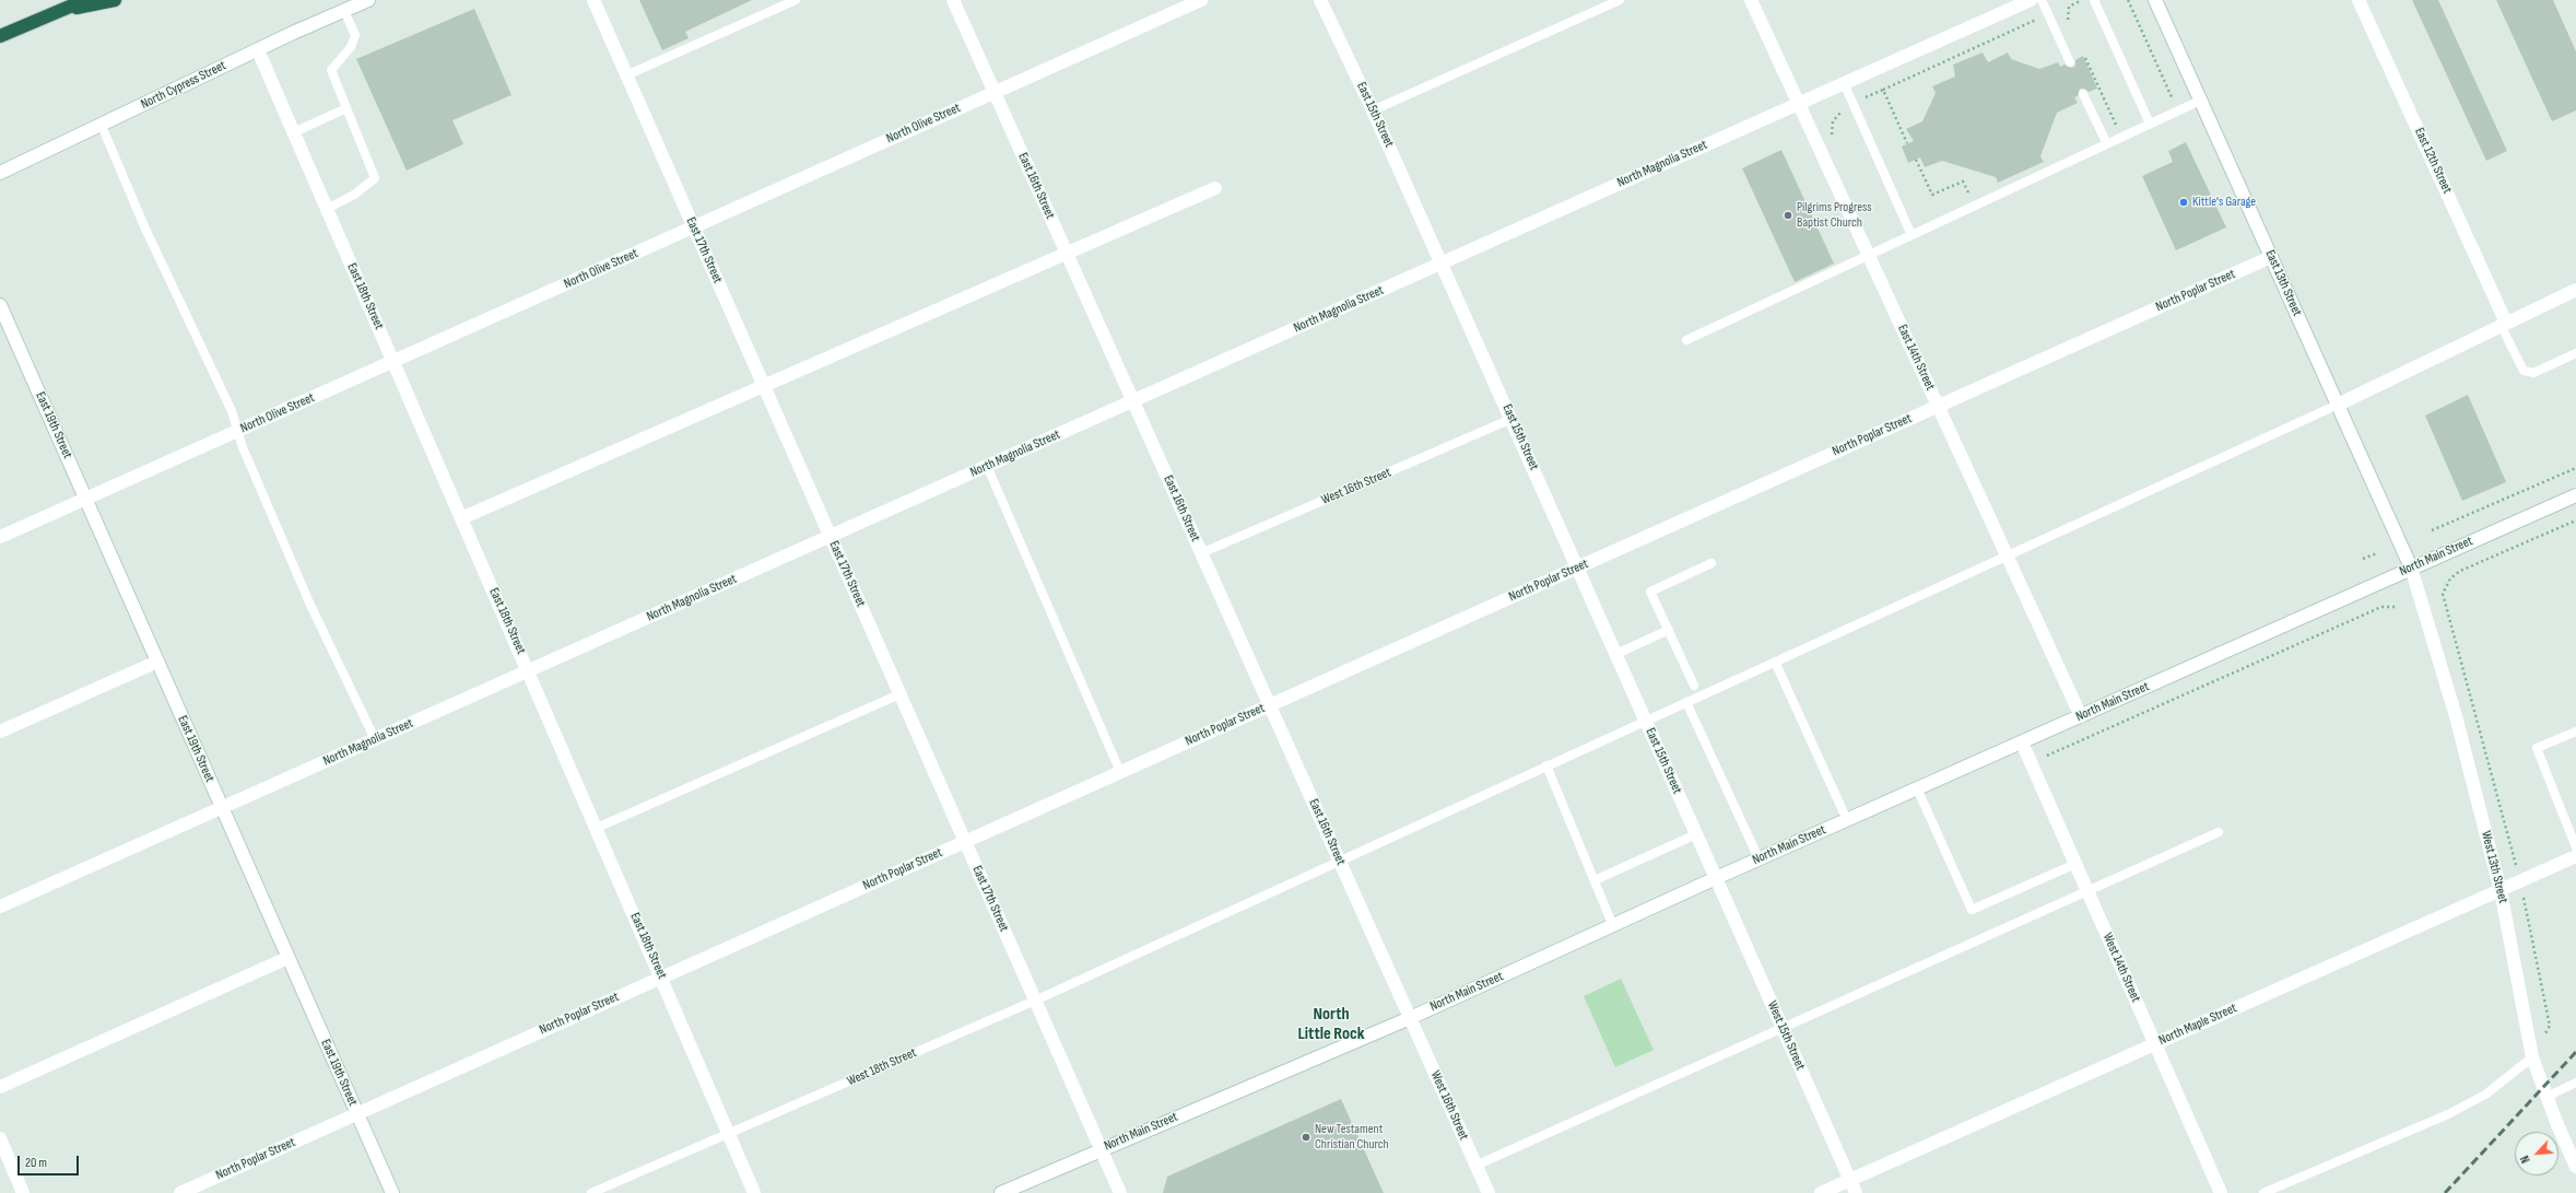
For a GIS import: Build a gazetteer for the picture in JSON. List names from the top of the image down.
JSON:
{
  "streets": {
    "street": [
      "North Cypress Street",
      "East 15th Street",
      "North Olive Street",
      "East 12th Street",
      "North Magnolia Street",
      "East 16th Street",
      "East 17th Street",
      "East 13th Street",
      "North Poplar Street",
      "East 18th Street",
      "East 14th Street",
      "East 19th Street",
      "West 16th Street",
      "North Main Street",
      "West 13th Street",
      "West 14th Street",
      "North Maple Street",
      "West 15th Street"
    ],
    "lane": ["West 18th Street"]
  },
  "crossings": [
    ["North Cypress Street", "East 18th Street"],
    ["East 15th Street", "North Magnolia Street"],
    ["East 15th Street", "North Poplar Street"],
    ["East 15th Street", "West 16th Street"],
    ["East 15th Street", "North Main Street"],
    ["East 15th Street", "West 15th Street"],
    ["East 15th Street", "West 18th Street"],
    ["North Olive Street", "East 16th Street"],
    ["North Olive Street", "East 17th Street"],
    ["North Olive Street", "East 18th Street"],
    ["North Olive Street", "East 19th Street"],
    ["North Magnolia Street", "East 16th Street"],
    ["North Magnolia Street", "East 17th Street"],
    ["North Magnolia Street", "East 18th Street"],
    ["North Magnolia Street", "East 14th Street"],
    ["North Magnolia Street", "East 19th Street"],
    ["East 16th Street", "North Poplar Street"],
    ["East 16th Street", "West 16th Street"],
    ["East 16th Street", "North Main Street"],
    ["East 16th Street", "West 18th Street"],
    ["East 17th Street", "North Poplar Street"],
    ["East 17th Street", "North Main Street"],
    ["East 17th Street", "West 18th Street"],
    ["East 13th Street", "North Poplar Street"],
    ["East 13th Street", "North Main Street"],
    ["East 13th Street", "West 13th Street"],
    ["East 13th Street", "West 18th Street"],
    ["North Poplar Street", "East 18th Street"],
    ["North Poplar Street", "East 14th Street"],
    ["North Poplar Street", "East 19th Street"],
    ["East 18th Street", "West 18th Street"],
    ["East 14th Street", "North Main Street"],
    ["East 14th Street", "West 18th Street"],
    ["West 16th Street", "North Main Street"],
    ["North Main Street", "West 13th Street"],
    ["North Main Street", "West 14th Street"],
    ["North Main Street", "West 15th Street"],
    ["West 13th Street", "North Maple Street"],
    ["West 14th Street", "North Maple Street"],
    ["North Maple Street", "West 15th Street"]
  ],
  "districts": ["North Little Rock"],
  "places": ["Kittle's Garage", "Pilgrims Progress Baptist Church", "New Testament Christian Church"],
  "scale_bar": "20 m",
  "north": "bottom left"
}
